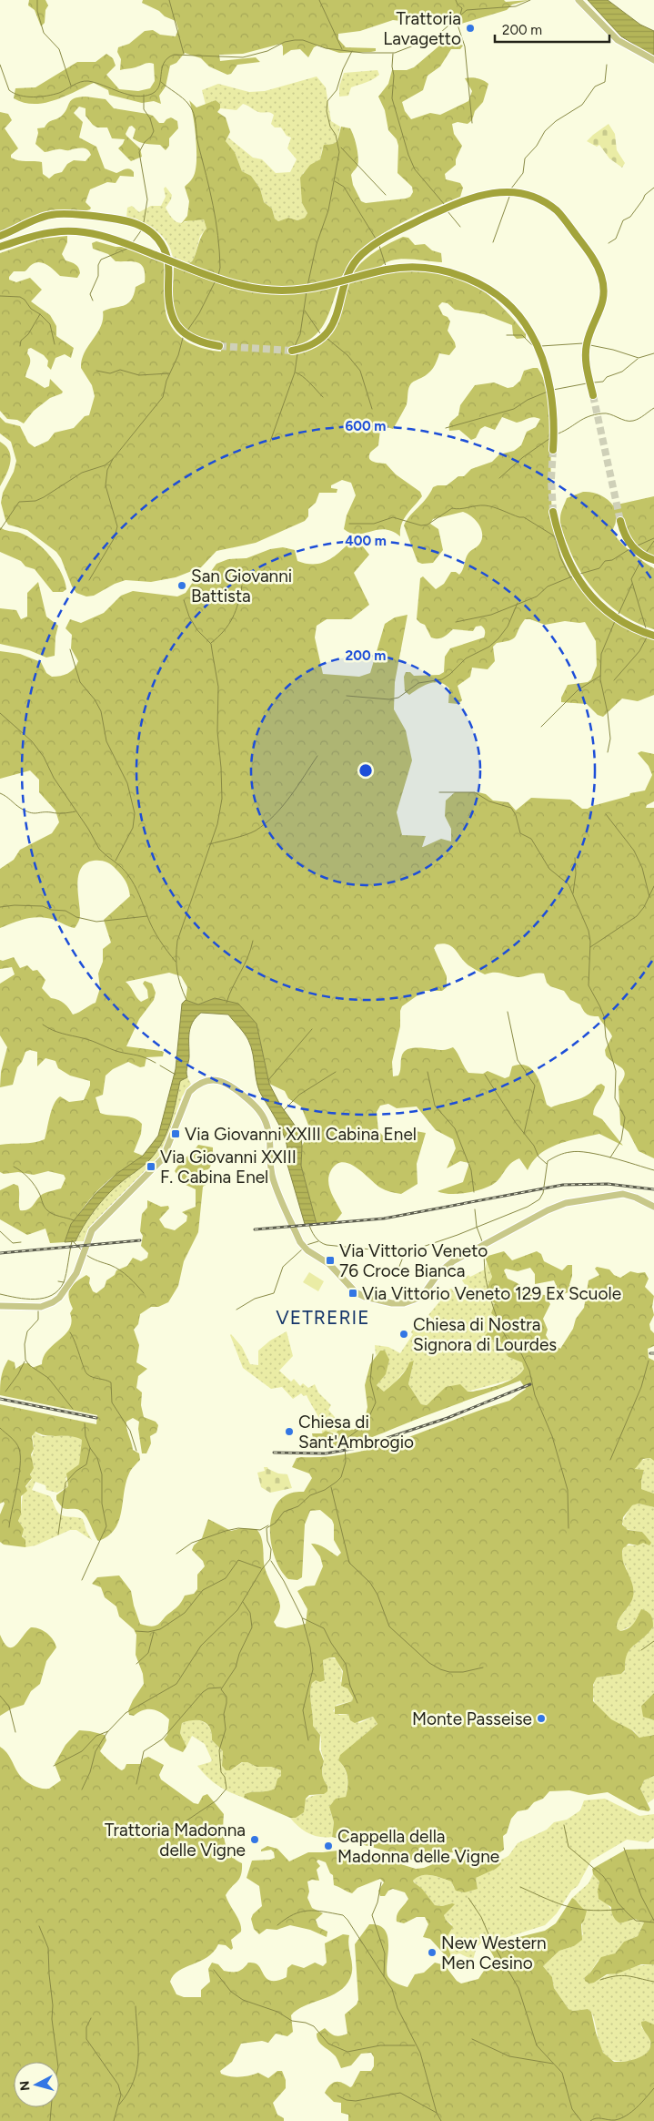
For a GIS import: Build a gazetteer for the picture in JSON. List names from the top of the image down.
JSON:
{
  "districts": ["VETRERIE"],
  "places": {
    "other": [
      "Trattoria Lavagetto",
      "San Giovanni Battista",
      "Chiesa di Nostra Signora di Lourdes",
      "Chiesa di Sant'Ambrogio",
      "Monte Passeise",
      "Trattoria Madonna delle Vigne",
      "Cappella della Madonna delle Vigne",
      "New Western Men Cesino"
    ],
    "transit": [
      "Via Giovanni XXIII Cabina Enel",
      "Via Giovanni XXIII F. Cabina Enel",
      "Via Vittorio Veneto 76 Croce Bianca",
      "Via Vittorio Veneto 129 Ex Scuole"
    ]
  },
  "scale_bar": "200 m",
  "north": "left",
  "rings": ["600 m", "400 m", "200 m"]
}
